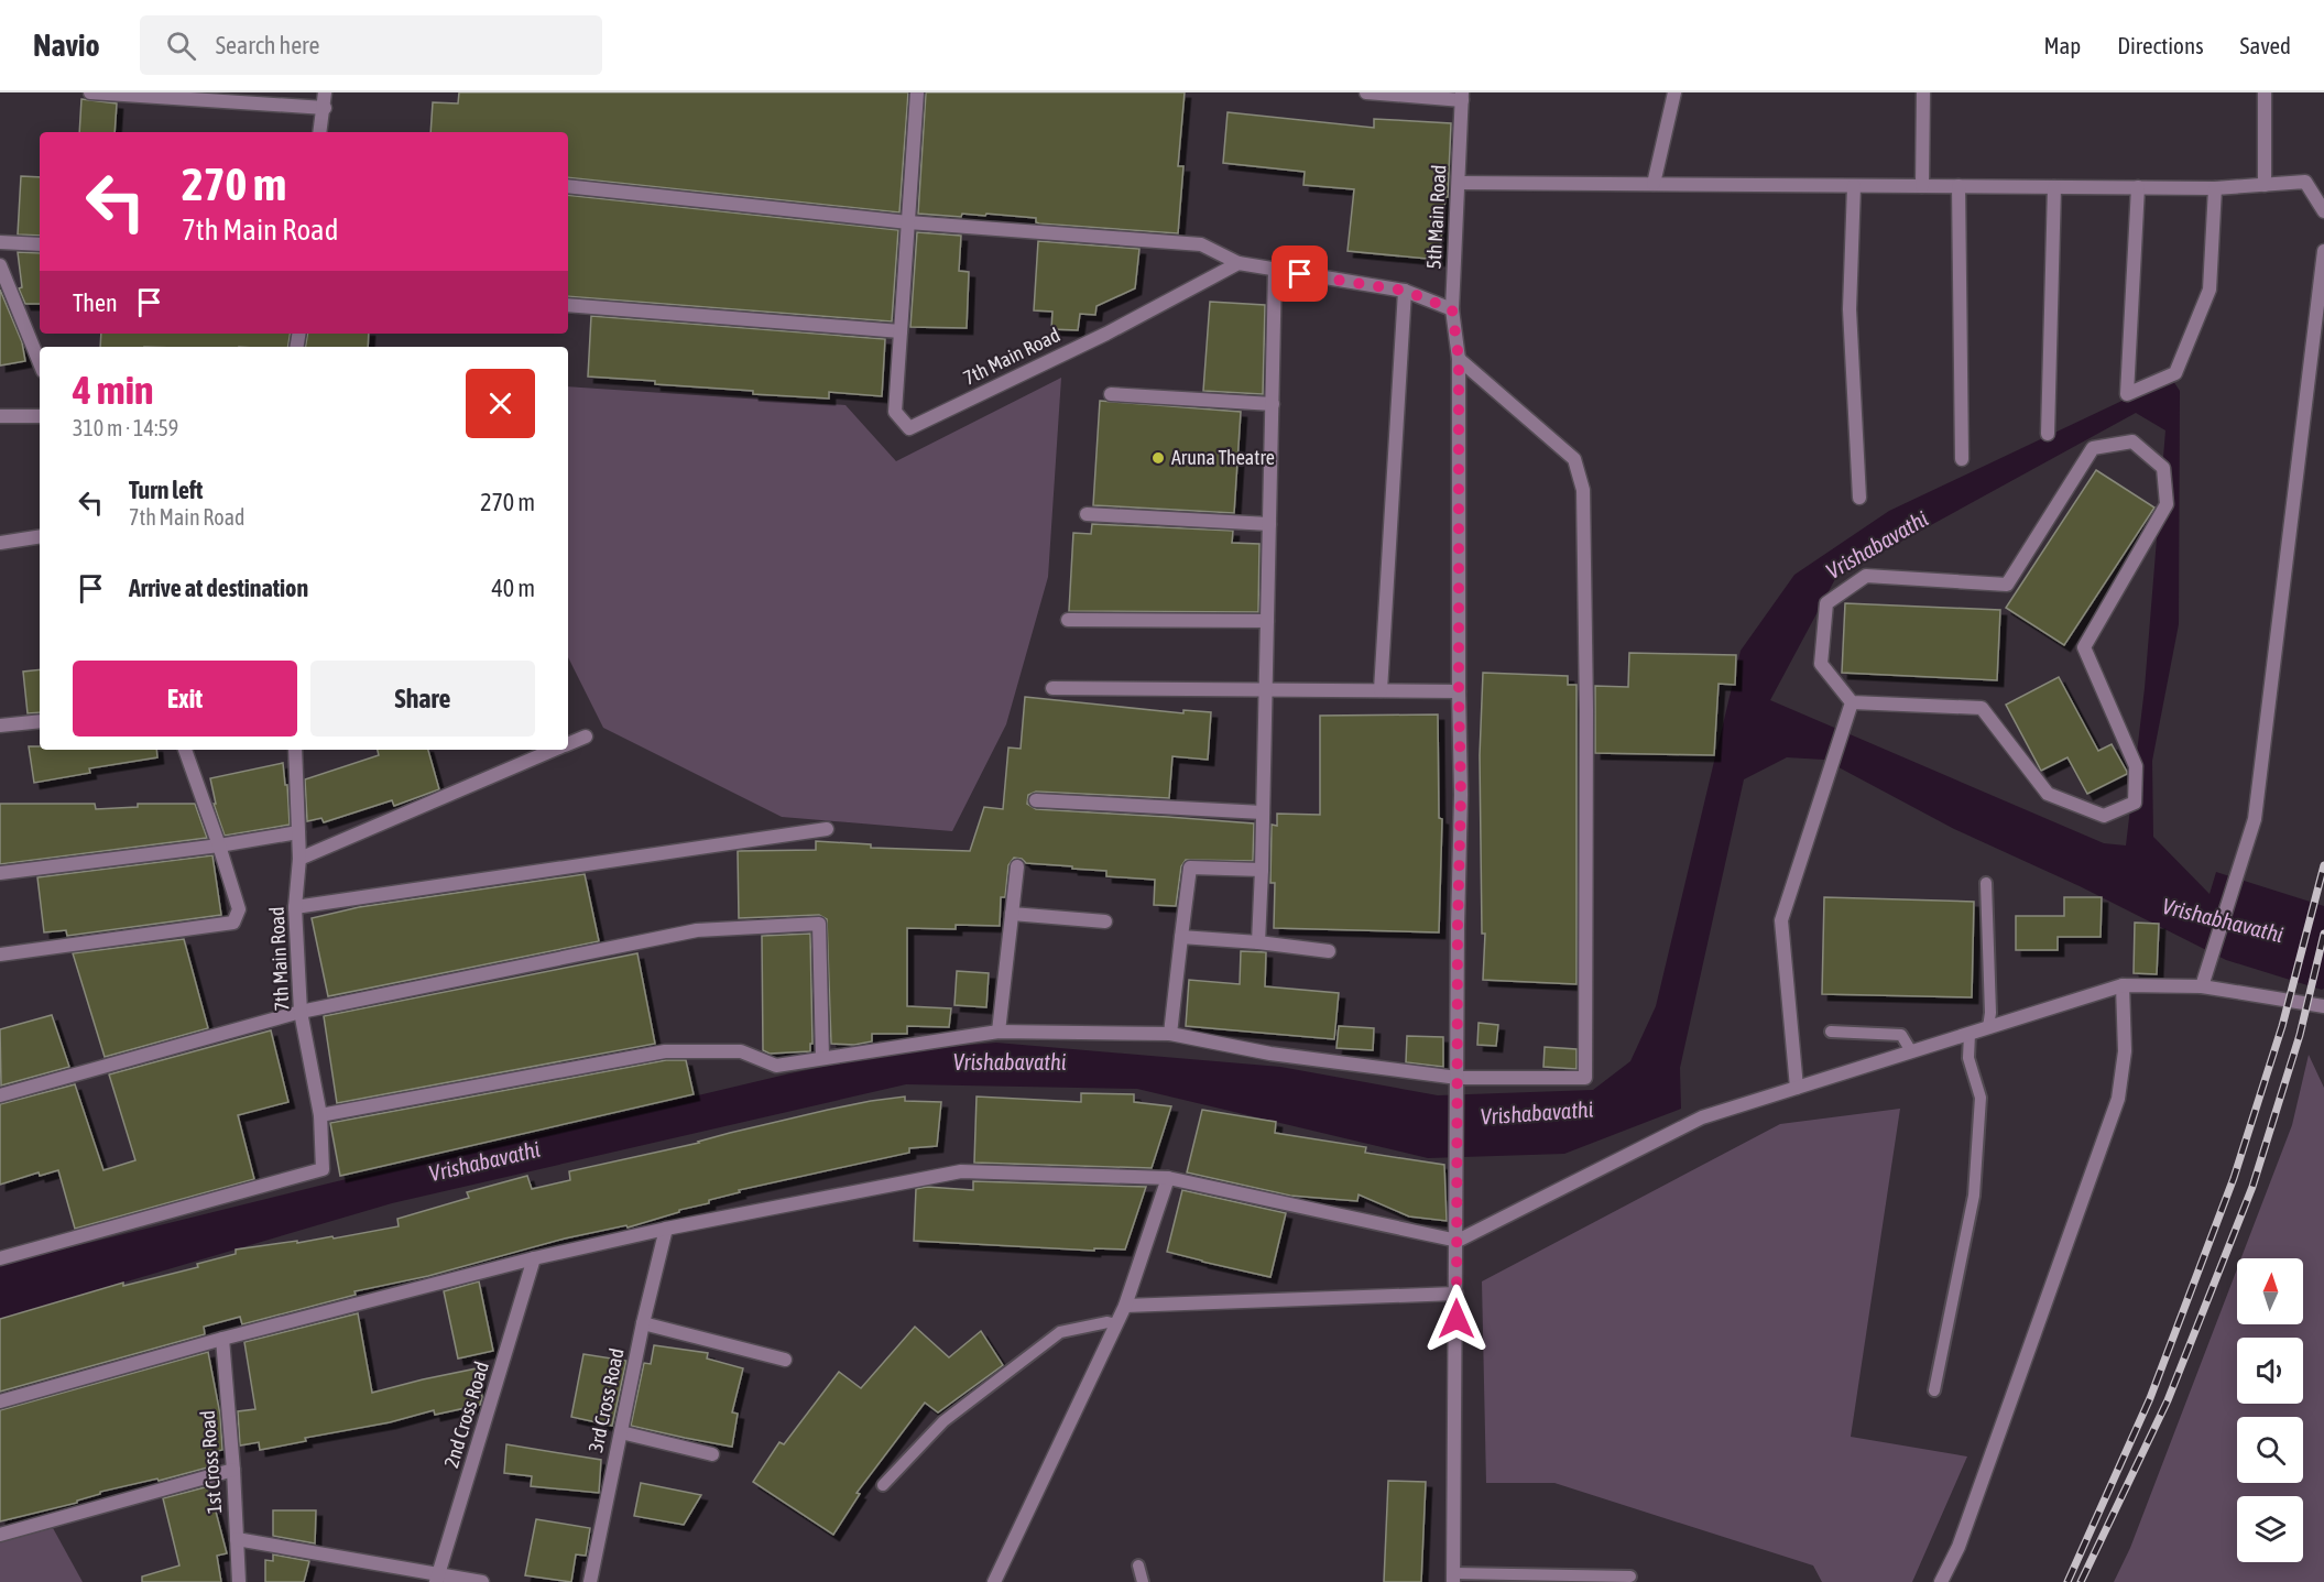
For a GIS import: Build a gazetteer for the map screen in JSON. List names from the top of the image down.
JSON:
{
  "streets": {
    "street": [
      "5th Main Road",
      "7th Main Road",
      "3rd Cross Road",
      "2nd Cross Road",
      "1st Cross Road"
    ]
  },
  "water": ["Vrishabavathi", "Vrishabhavathi"],
  "places": ["Aruna Theatre"],
  "north": "top",
  "page": {
    "header": "Navio",
    "search": "Search here",
    "nav": ["Map", "Directions", "Saved"],
    "turn": ["270 m", "7th Main Road"],
    "then": "Then",
    "heading": ["4 min", "310 m · 14:59"],
    "list": [
      {
        "name": "Turn left",
        "note": "7th Main Road",
        "value": "270 m"
      },
      {
        "name": "Arrive at destination",
        "value": "40 m"
      }
    ],
    "buttons": ["Exit", "Share"]
  }
}
